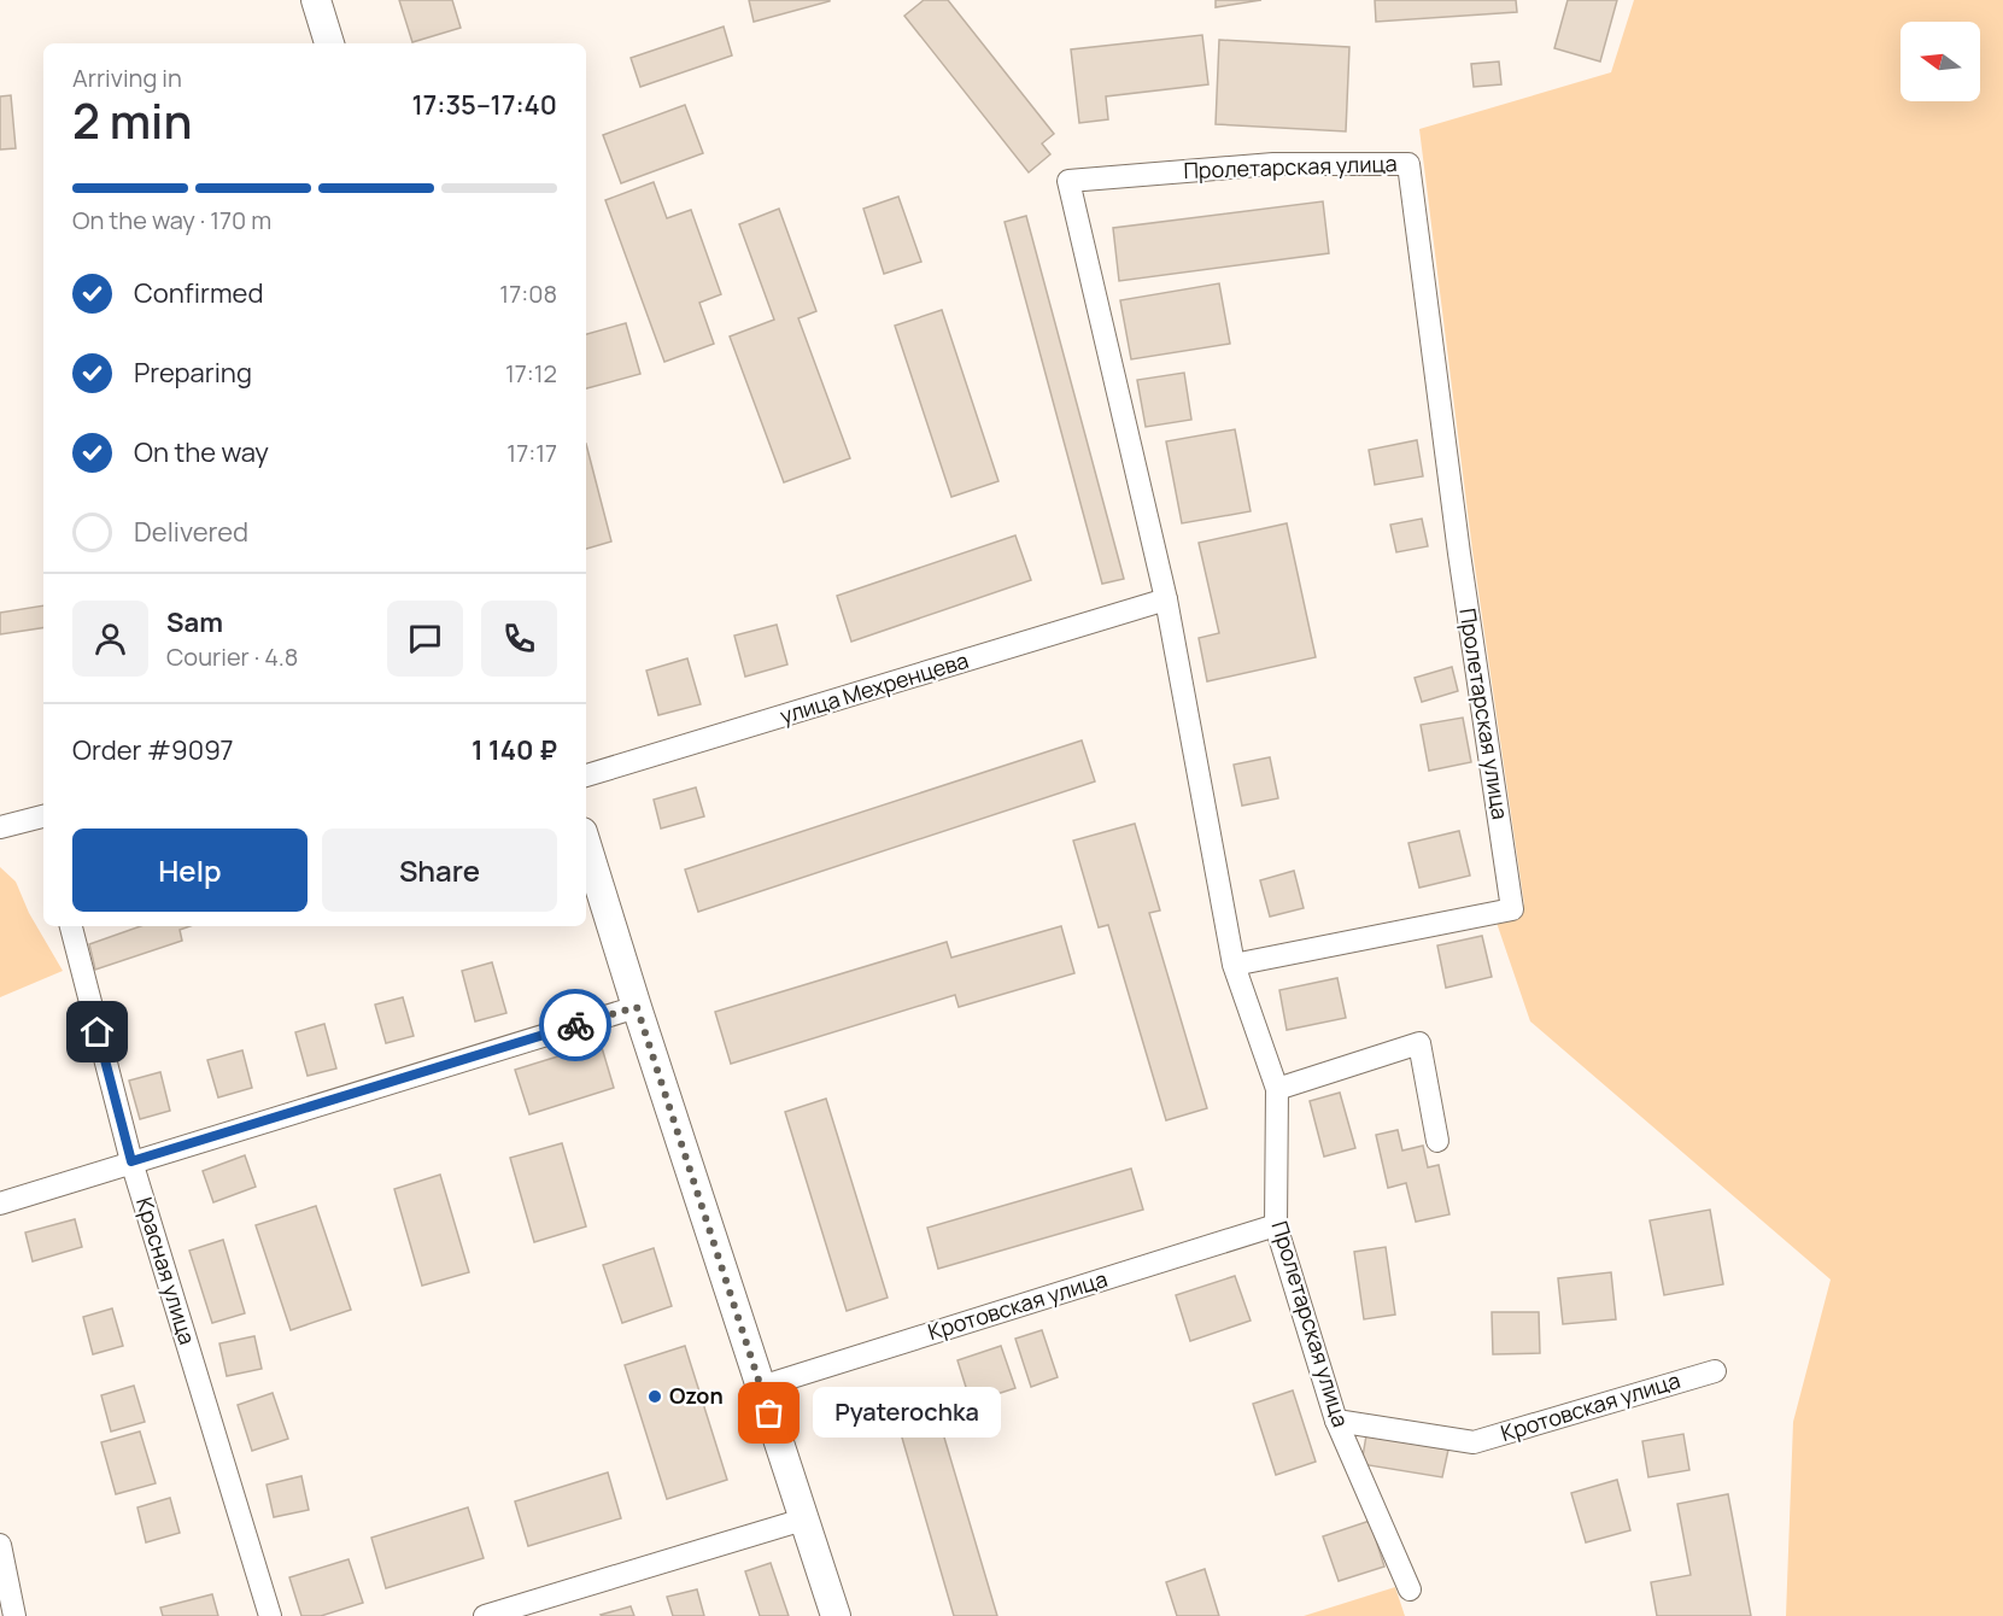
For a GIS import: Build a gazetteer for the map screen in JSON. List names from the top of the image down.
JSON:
{
  "streets": {
    "street": [
      "Пролетарская улица",
      "улица Мехренцева",
      "Красная улица",
      "Кротовская улица"
    ]
  },
  "crossings": [
    ["Пролетарская улица", "улица Мехренцева"],
    ["Пролетарская улица", "Кротовская улица"]
  ],
  "places": ["Ozon", "Pyaterochka"],
  "north": "left",
  "page": {
    "heading": ["2 min", "Arriving in", "17:35–17:40"],
    "panel": [
      "Sam",
      "Courier · 4.8",
      "Order #9097",
      "1 140 ₽"
    ],
    "bar": "On the way · 170 m",
    "list": [
      ["Confirmed", "17:08"],
      ["Preparing", "17:12"],
      ["On the way", "17:17"],
      "Delivered"
    ],
    "buttons": ["Help", "Share"],
    "bubble": "Pyaterochka"
  }
}
